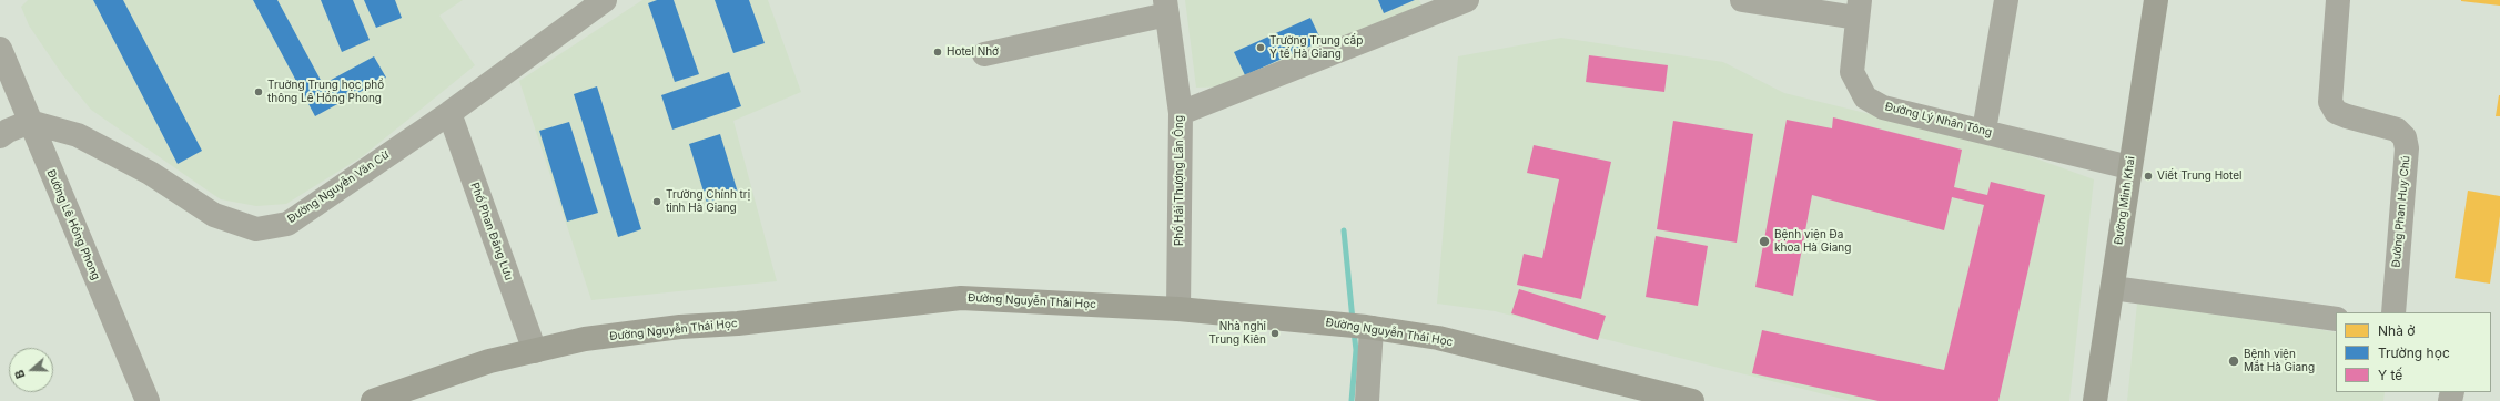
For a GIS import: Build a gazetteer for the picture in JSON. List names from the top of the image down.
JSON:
{
  "streets": {
    "main road": ["Đường Minh Khai", "Đường Nguyễn Thái Học"],
    "street": [
      "Đường Lý Nhân Tông",
      "Phố Hải Thượng Lãn Ông",
      "Đường Nguyễn Văn Cừ",
      "Đường Phan Huy Chú",
      "Đường Lê Hồng Phong",
      "Phố Phan Đăng Lưu"
    ]
  },
  "crossings": [
    ["Đường Lý Nhân Tông", "Đường Minh Khai"],
    ["Phố Hải Thượng Lãn Ông", "Đường Nguyễn Thái Học"],
    ["Đường Nguyễn Văn Cừ", "Đường Lê Hồng Phong"],
    ["Đường Nguyễn Văn Cừ", "Phố Phan Đăng Lưu"],
    ["Phố Phan Đăng Lưu", "Đường Nguyễn Thái Học"]
  ],
  "places": [
    "Trường Trung cấp Y tế Hà Giang",
    "Hotel Nhớ",
    "Truờng Trung học phổ thông Lê Hồng Phong",
    "Viết Trung Hotel",
    "Trường Chính trị tỉnh Hà Giang",
    "Bệnh viện Đa khoa Hà Giang",
    "Nhà nghỉ Trung Kiên",
    "Bệnh viện Mắt Hà Giang"
  ],
  "legend": ["Nhà ở", "Trường học", "Y tế"],
  "north": "left"
}
